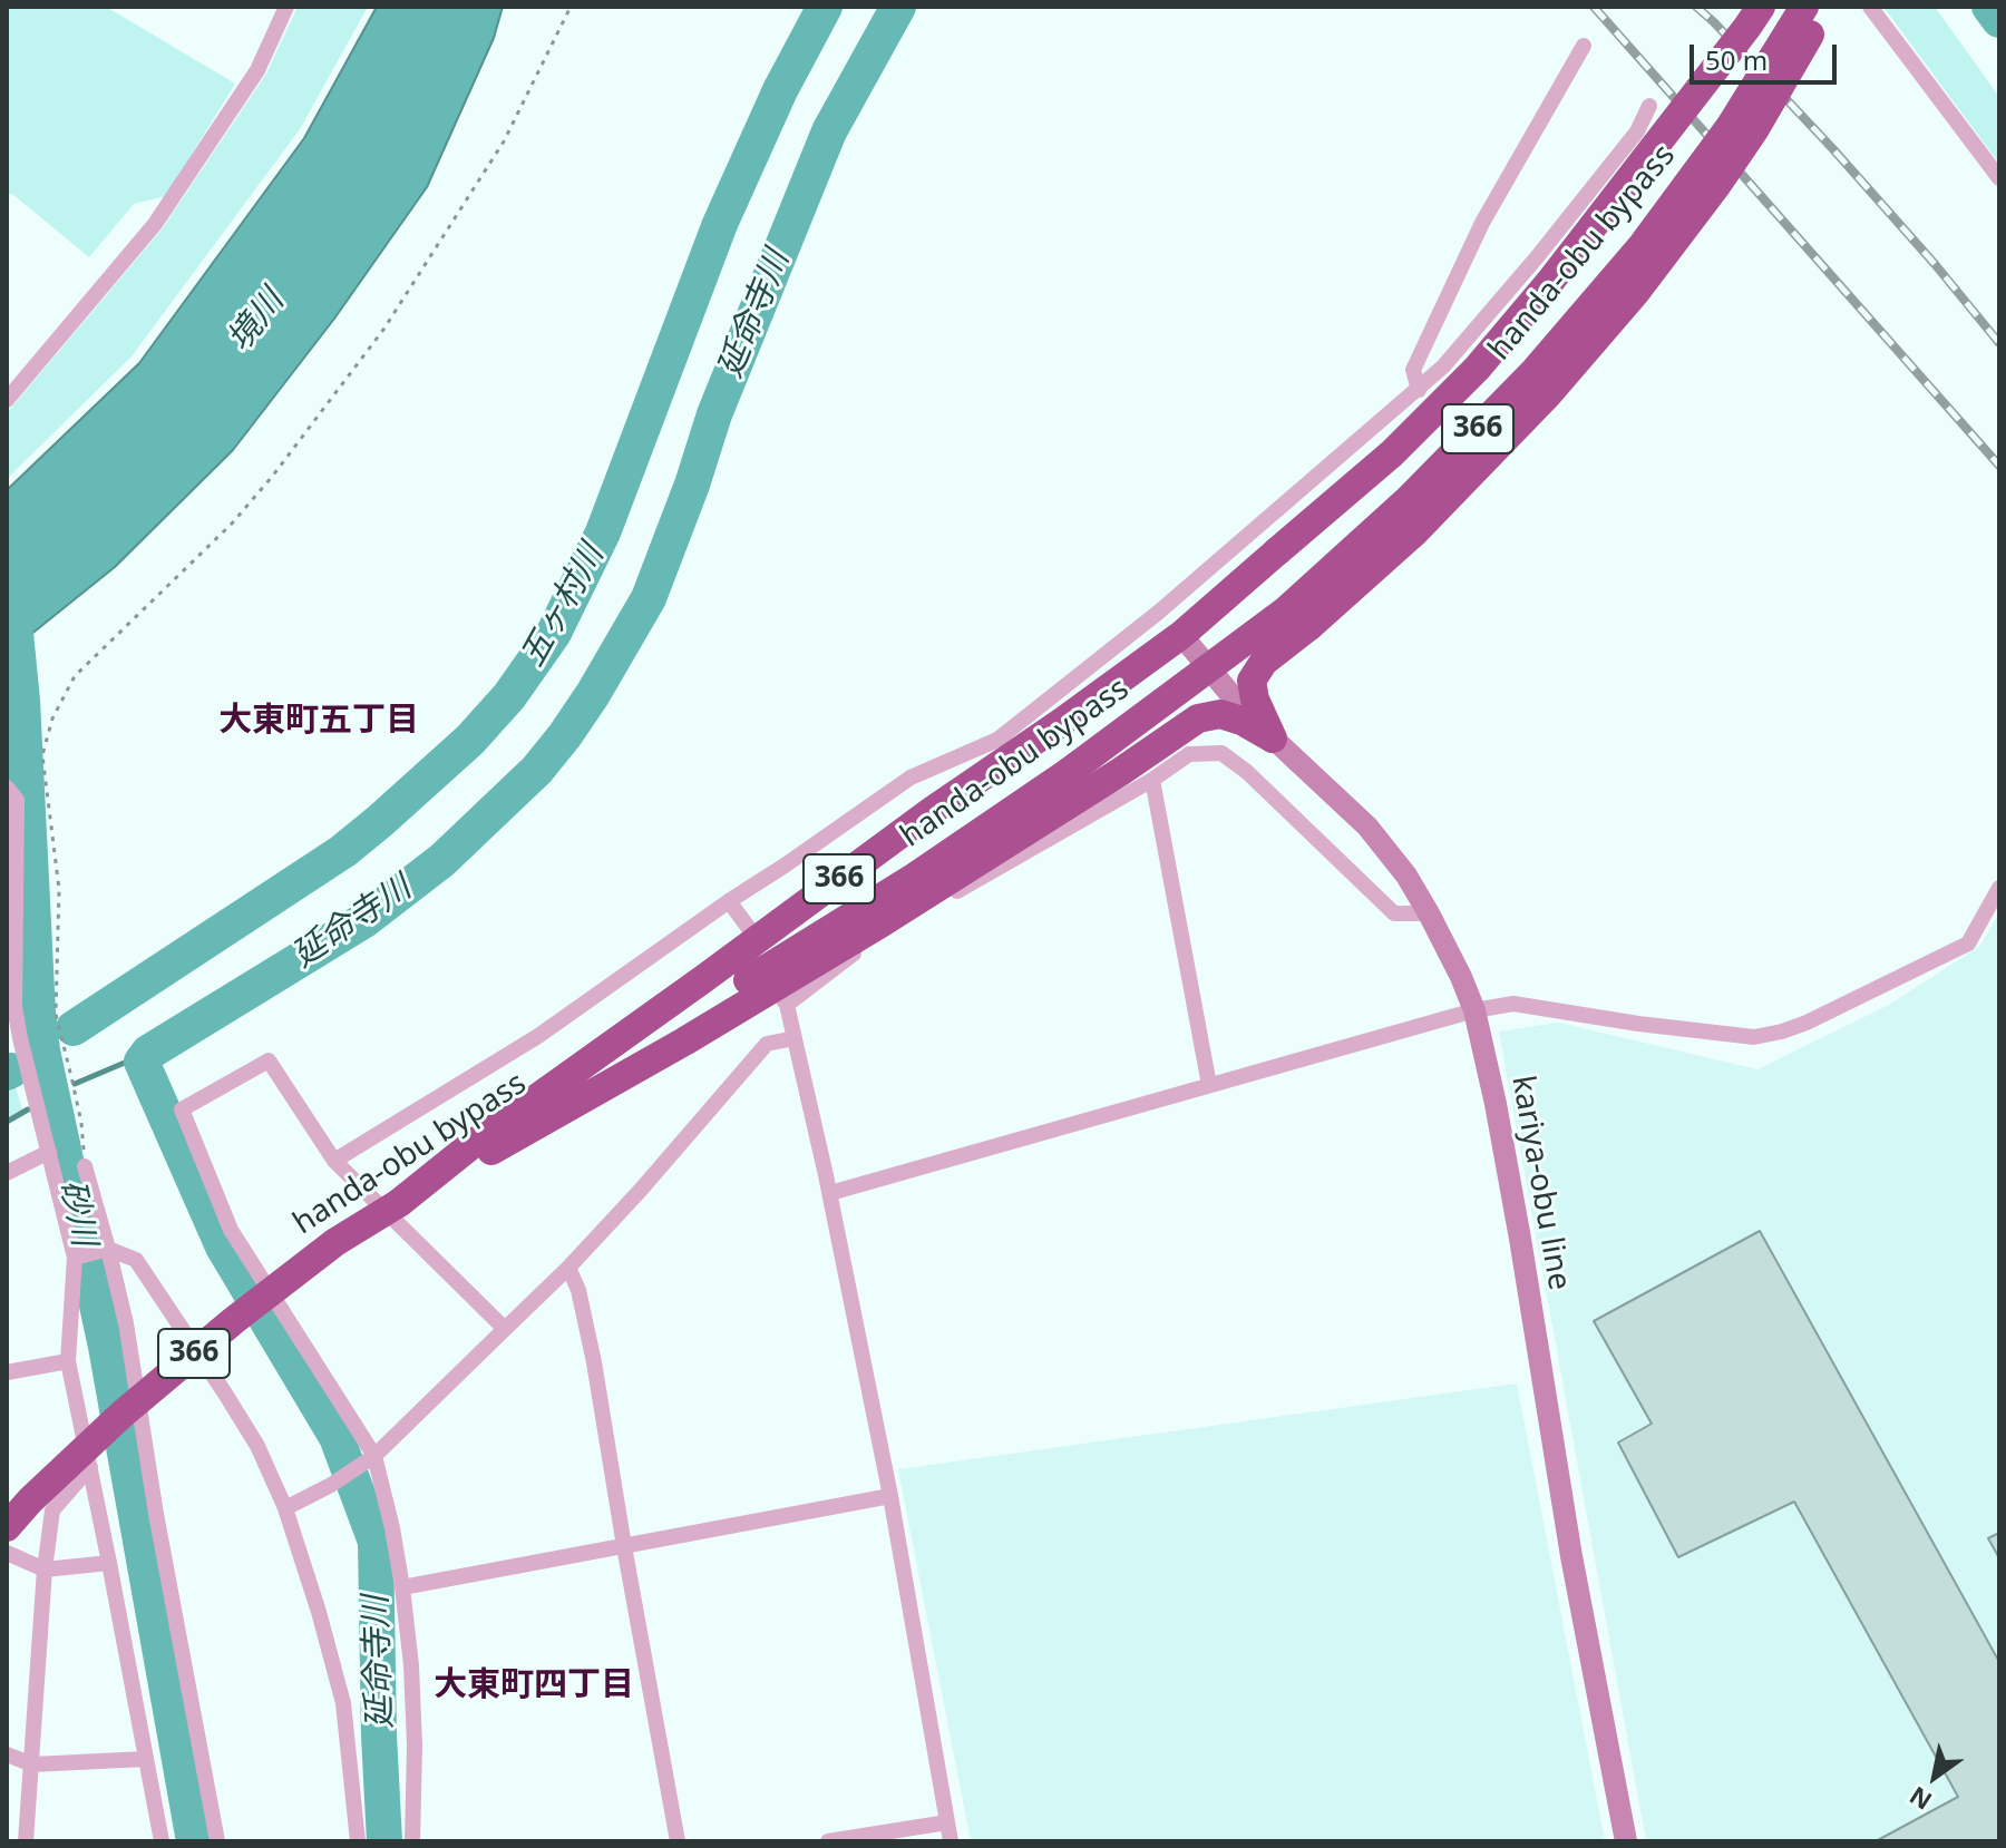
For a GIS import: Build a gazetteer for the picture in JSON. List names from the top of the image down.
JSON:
{
  "streets": {
    "highway": ["handa-obu bypass", "366"],
    "main road": ["kariya-obu line"]
  },
  "crossings": [
    ["handa-obu bypass", "366"],
    ["366", "kariya-obu line"]
  ],
  "districts": ["大東町五丁目", "大東町四丁目"],
  "water": [
    "延命寺川",
    "境川",
    "五ヶ村川",
    "砂川"
  ],
  "scale_bar": "50 m",
  "north": "bottom left"
}
